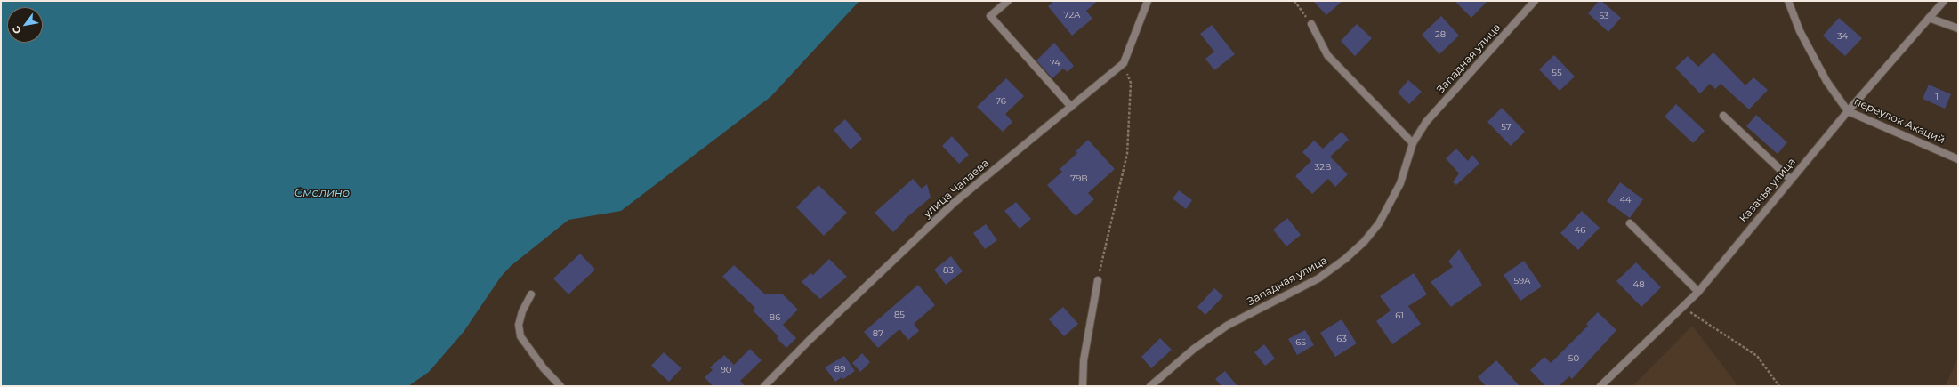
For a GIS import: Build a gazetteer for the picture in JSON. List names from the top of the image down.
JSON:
{
  "streets": {
    "street": [
      "Западная улица",
      "переулок Акаций",
      "улица Чапаева",
      "Казачья улица"
    ]
  },
  "crossings": [
    ["переулок Акаций", "Казачья улица"]
  ],
  "water": ["Смолино"],
  "house_numbers": [
    "72А",
    "53",
    "28",
    "34",
    "74",
    "55",
    "1",
    "76",
    "57",
    "32В",
    "79В",
    "44",
    "46",
    "83",
    "59А",
    "48",
    "85",
    "61",
    "86",
    "87",
    "63",
    "65",
    "50",
    "89",
    "90"
  ],
  "north": "bottom left"
}
